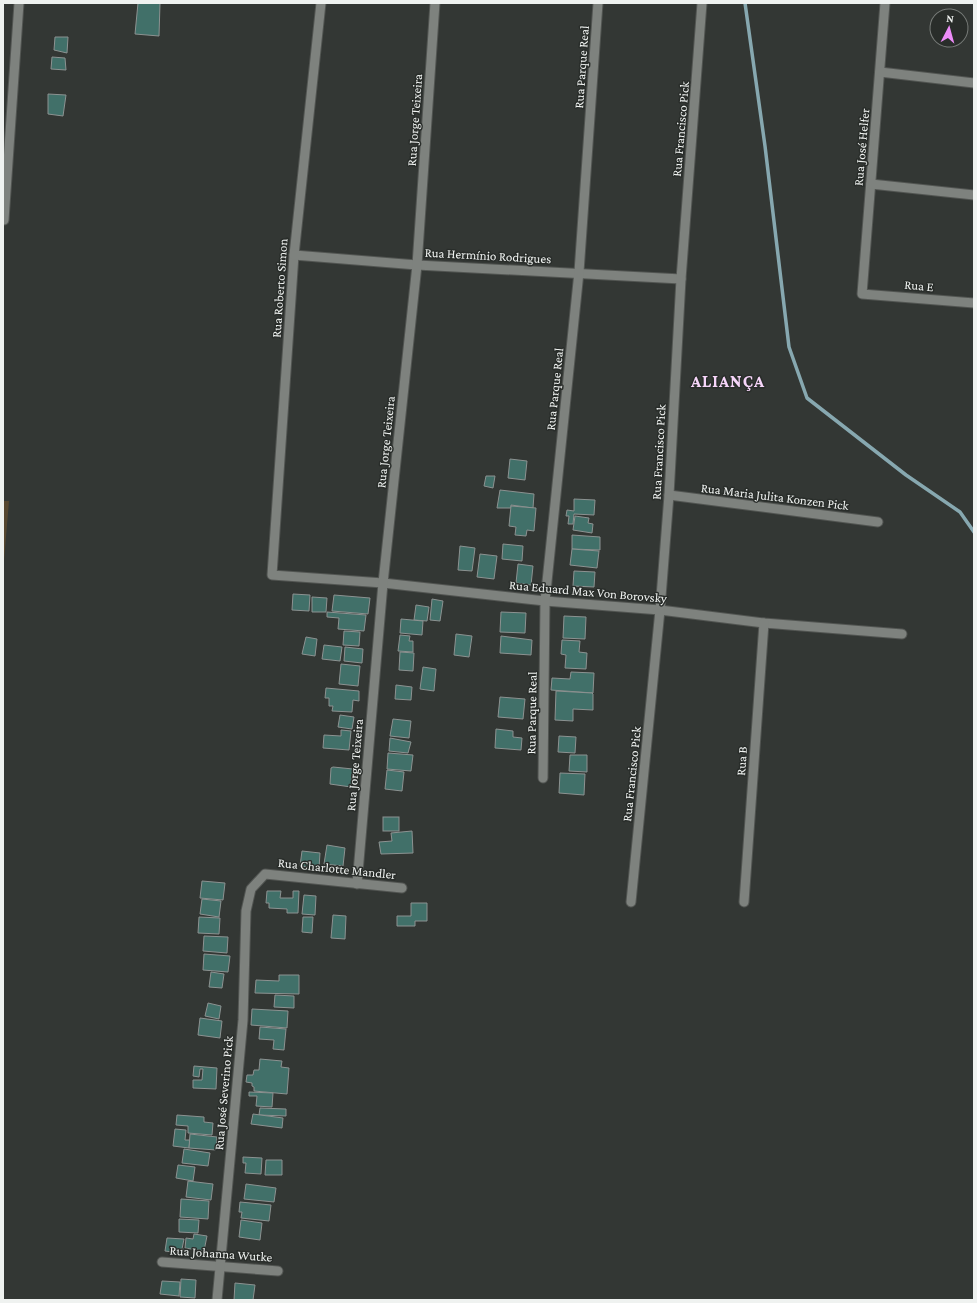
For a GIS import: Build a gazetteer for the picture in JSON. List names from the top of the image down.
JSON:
{
  "streets": {
    "street": [
      "Rua Parque Real",
      "Rua Jorge Teixeira",
      "Rua Francisco Pick",
      "Rua José Helfer",
      "Rua Hermínio Rodrigues",
      "Rua E",
      "Rua Roberto Simon",
      "Rua Maria Julita Konzen Pick",
      "Rua Eduard Max Von Borovsky",
      "Rua B",
      "Rua Charlotte Mandler",
      "Rua José Severino Pick",
      "Rua Johanna Wutke"
    ]
  },
  "crossings": [
    ["Rua Parque Real", "Rua Hermínio Rodrigues"],
    ["Rua Parque Real", "Rua Eduard Max Von Borovsky"],
    ["Rua Jorge Teixeira", "Rua Hermínio Rodrigues"],
    ["Rua Jorge Teixeira", "Rua Eduard Max Von Borovsky"],
    ["Rua Jorge Teixeira", "Rua Charlotte Mandler"],
    ["Rua Francisco Pick", "Rua Hermínio Rodrigues"],
    ["Rua Francisco Pick", "Rua Maria Julita Konzen Pick"],
    ["Rua Francisco Pick", "Rua Eduard Max Von Borovsky"],
    ["Rua José Helfer", "Rua E"],
    ["Rua Hermínio Rodrigues", "Rua Roberto Simon"],
    ["Rua Roberto Simon", "Rua Eduard Max Von Borovsky"],
    ["Rua Eduard Max Von Borovsky", "Rua B"],
    ["Rua Charlotte Mandler", "Rua José Severino Pick"],
    ["Rua José Severino Pick", "Rua Johanna Wutke"]
  ],
  "districts": ["ALIANÇA"],
  "north": "top"
}
